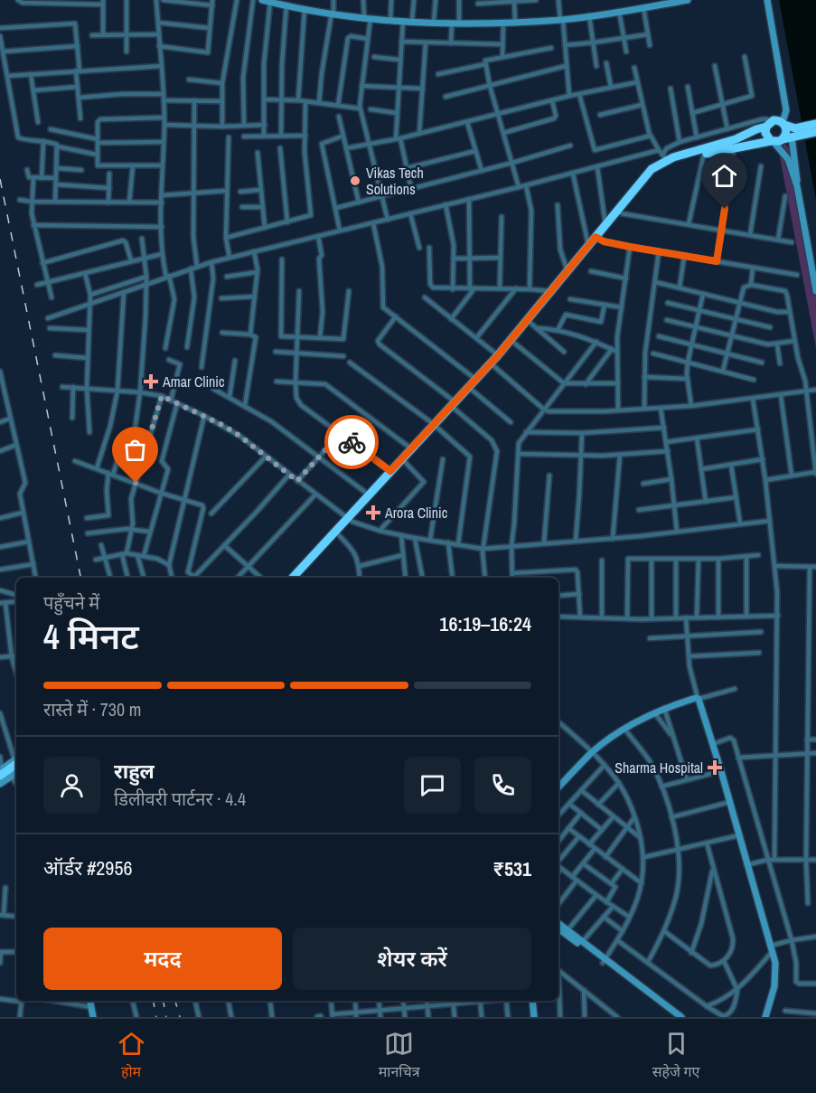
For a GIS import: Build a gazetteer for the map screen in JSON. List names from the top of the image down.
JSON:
{
  "places": {
    "other": ["Vikas Tech Solutions"],
    "health": ["Amar Clinic", "Arora Clinic", "Sharma Hospital"]
  },
  "page": {
    "heading": ["4 मिनट", "पहुँचने में", "16:19–16:24"],
    "panel": [
      "राहुल",
      "डिलीवरी पार्टनर · 4.4",
      "ऑर्डर #2956",
      "₹531"
    ],
    "bar": "रास्ते में · 730 m",
    "buttons": ["मदद", "शेयर करें"],
    "tabs": ["होम", "मानचित्र", "सहेजे गए"]
  }
}
